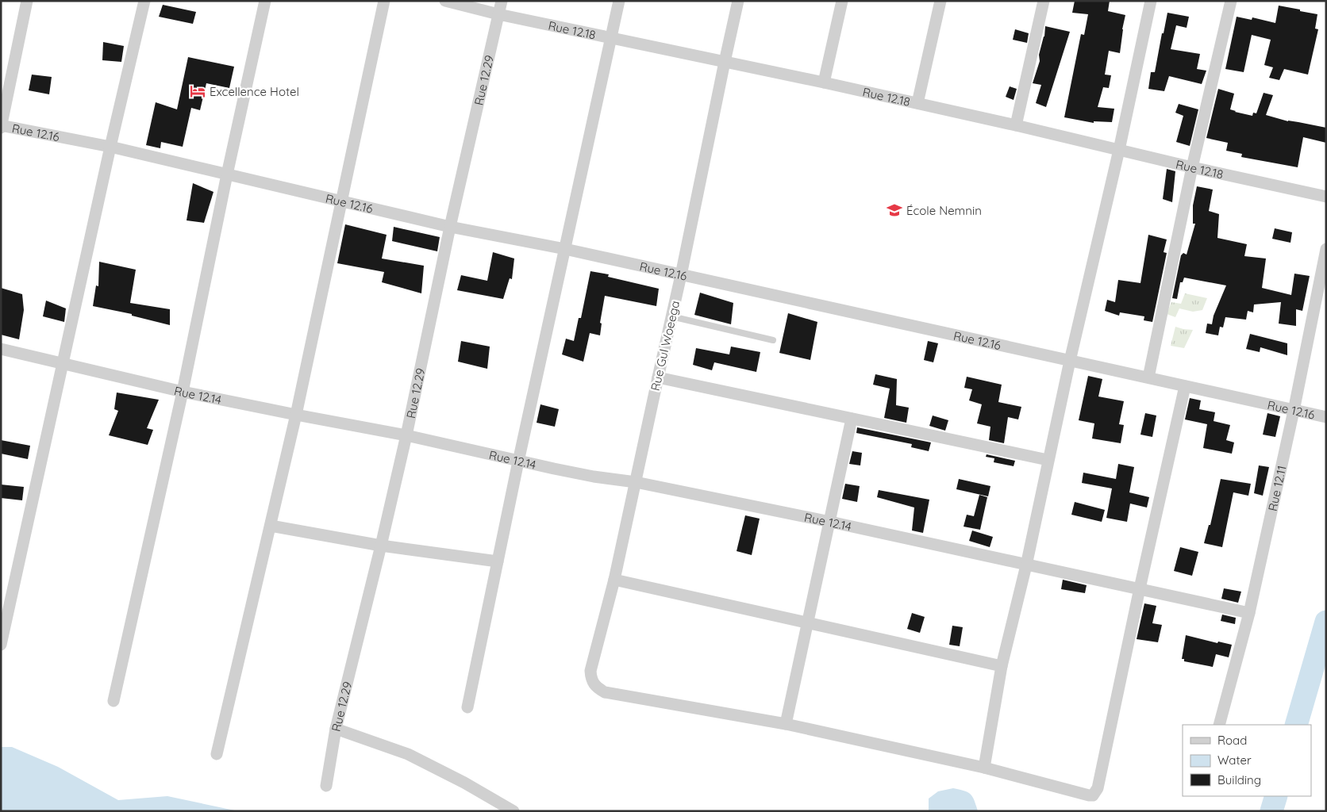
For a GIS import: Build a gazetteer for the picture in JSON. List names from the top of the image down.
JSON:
{
  "streets": {
    "street": [
      "Rue 12.18",
      "Rue 12.29",
      "Rue 12.16",
      "Rue Gul Woeega",
      "Rue 12.14",
      "Rue 12.11"
    ]
  },
  "crossings": [
    ["Rue 12.18", "Rue 12.29"],
    ["Rue 12.18", "Rue Gul Woeega"],
    ["Rue 12.29", "Rue 12.16"],
    ["Rue 12.29", "Rue 12.14"],
    ["Rue 12.16", "Rue Gul Woeega"],
    ["Rue 12.16", "Rue 12.11"],
    ["Rue Gul Woeega", "Rue 12.14"],
    ["Rue 12.14", "Rue 12.11"]
  ],
  "places": {
    "hotel": ["Excellence Hotel"],
    "school or university": ["École Nemnin"]
  },
  "legend": ["Road", "Water", "Building"]
}
